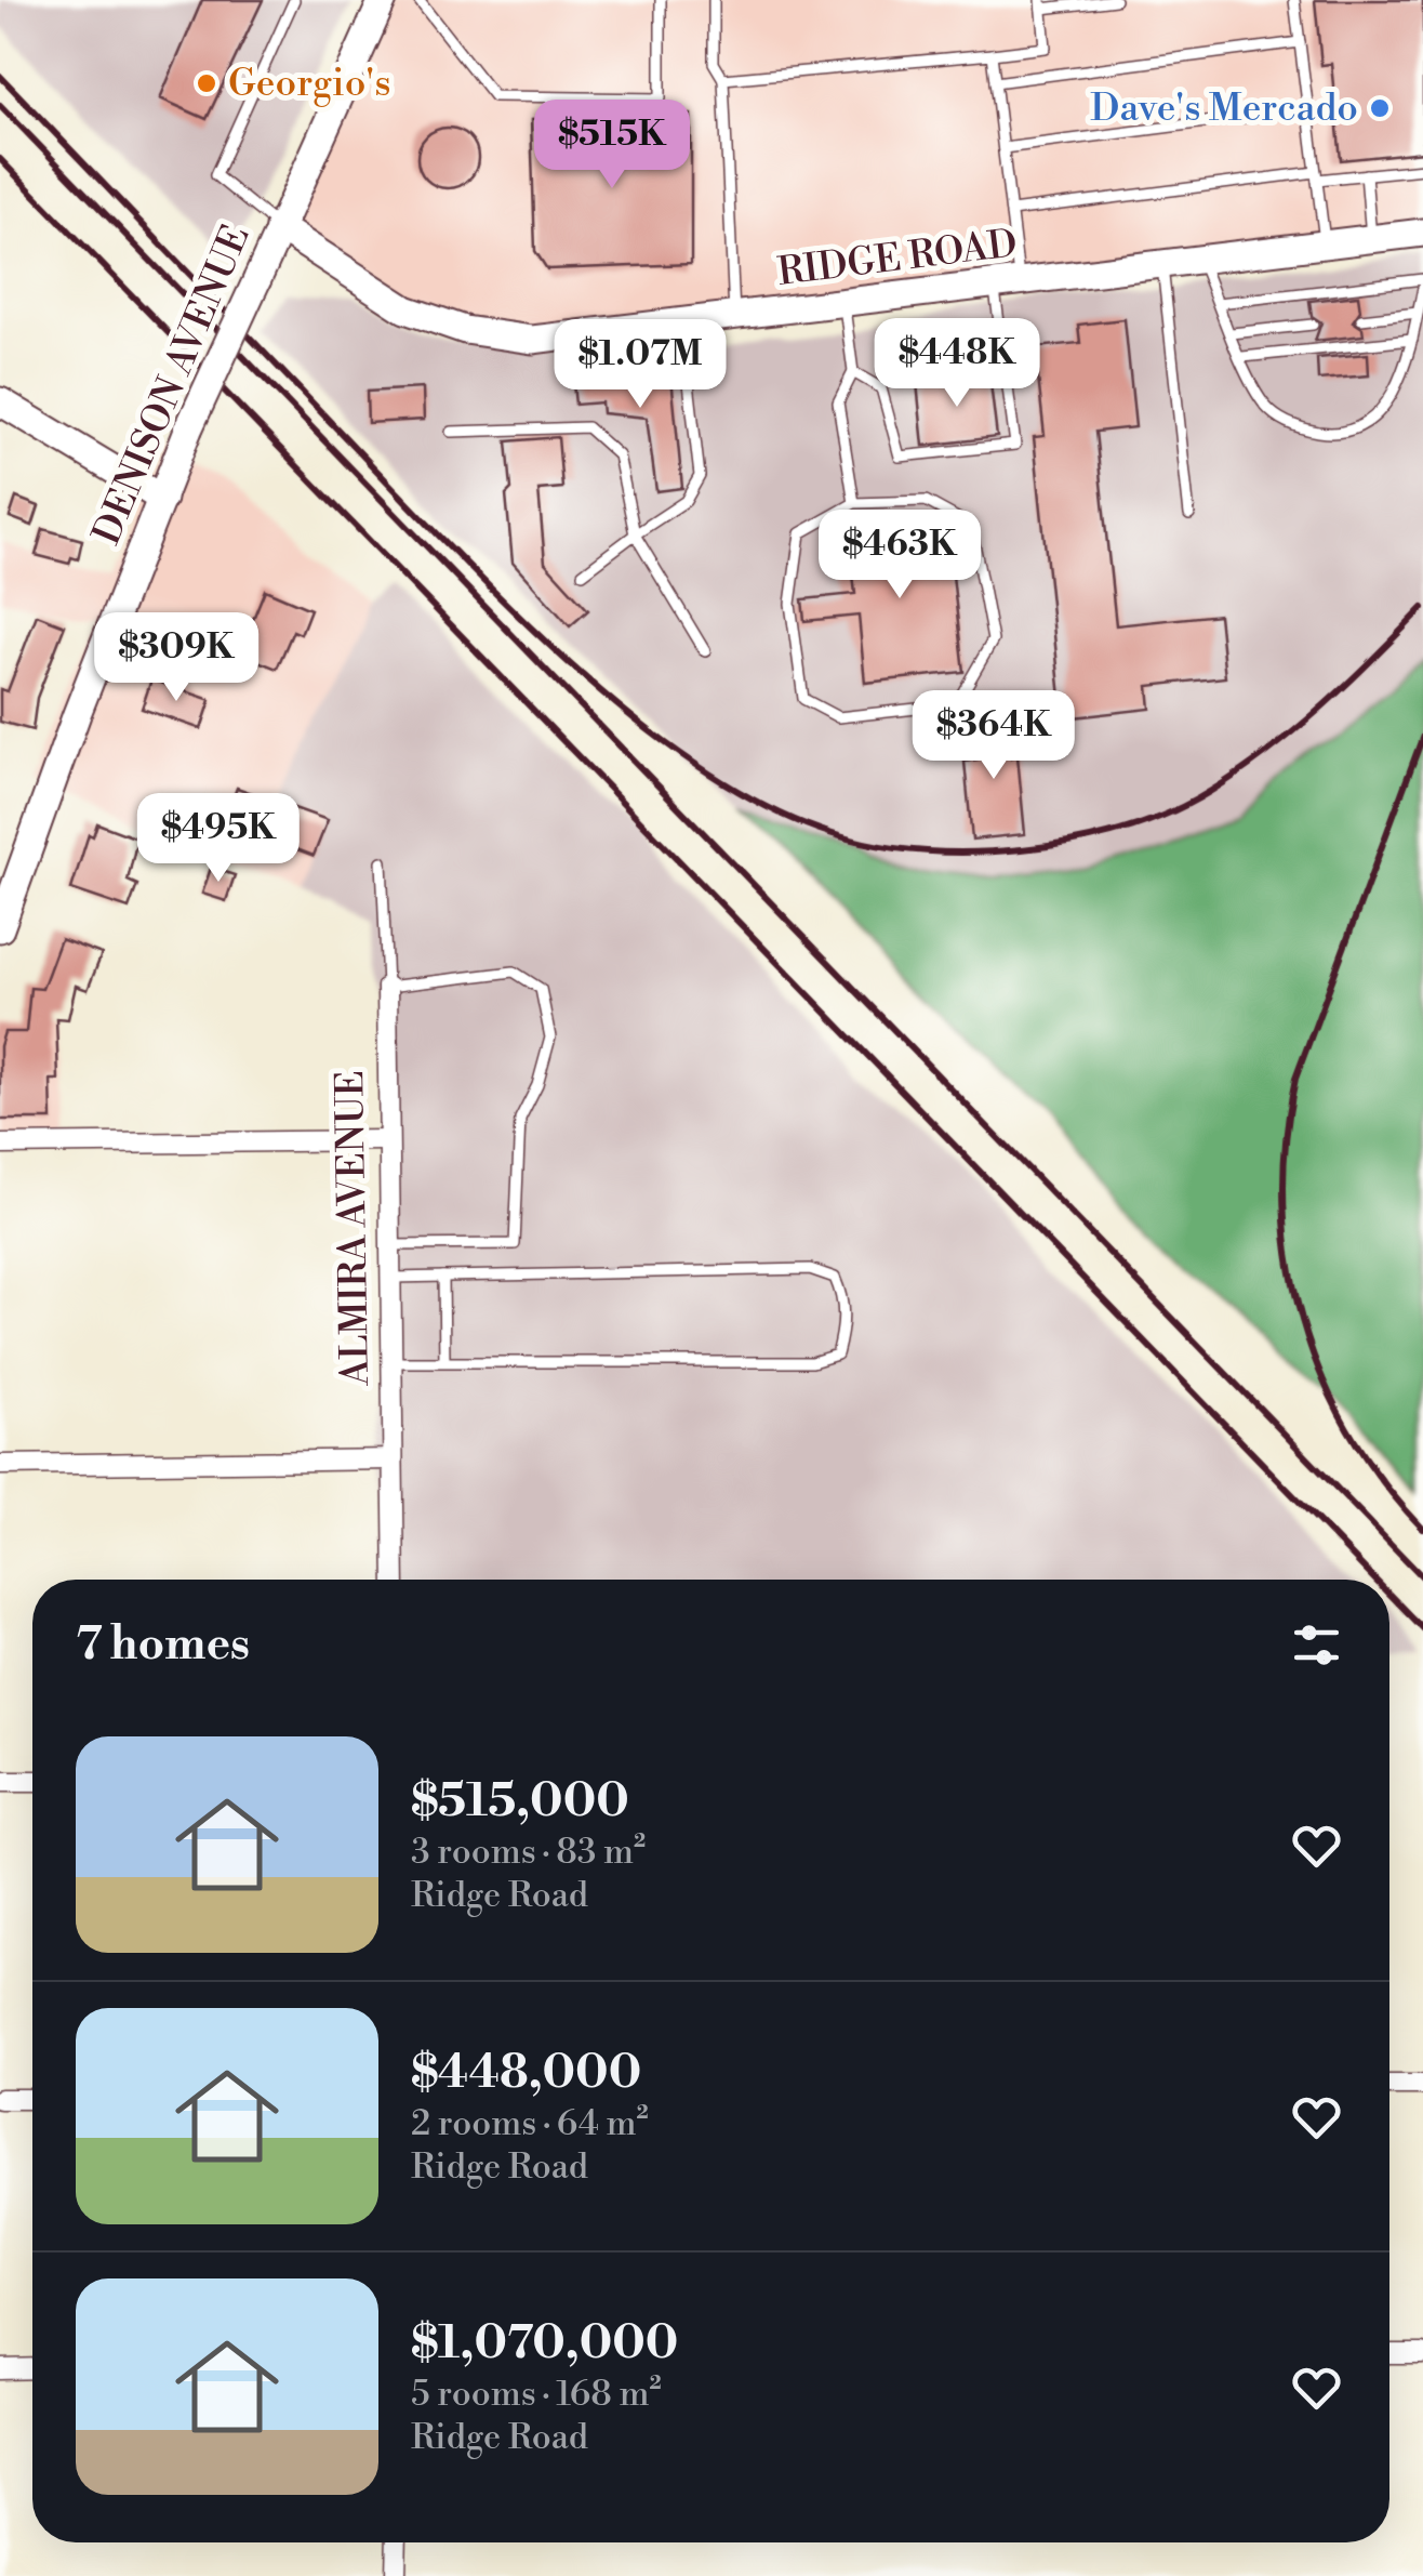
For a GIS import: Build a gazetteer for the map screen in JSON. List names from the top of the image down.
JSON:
{
  "streets": {
    "main road": ["RIDGE ROAD", "DENISON AVENUE"],
    "street": ["ALMIRA AVENUE"]
  },
  "crossings": [
    ["RIDGE ROAD", "DENISON AVENUE"]
  ],
  "places": ["Georgio's", "Dave's Mercado"],
  "page": {
    "price": [
      "$515K",
      "$448K",
      "$1.07M",
      "$463K",
      "$309K",
      "$364K",
      "$495K"
    ],
    "heading": "7 homes",
    "list": [
      {
        "name": "$515,000",
        "note": "3 rooms · 83 m² · Ridge Road"
      },
      {
        "name": "$448,000",
        "note": "2 rooms · 64 m² · Ridge Road"
      },
      {
        "name": "$1,070,000",
        "note": "5 rooms · 168 m² · Ridge Road"
      }
    ]
  }
}
